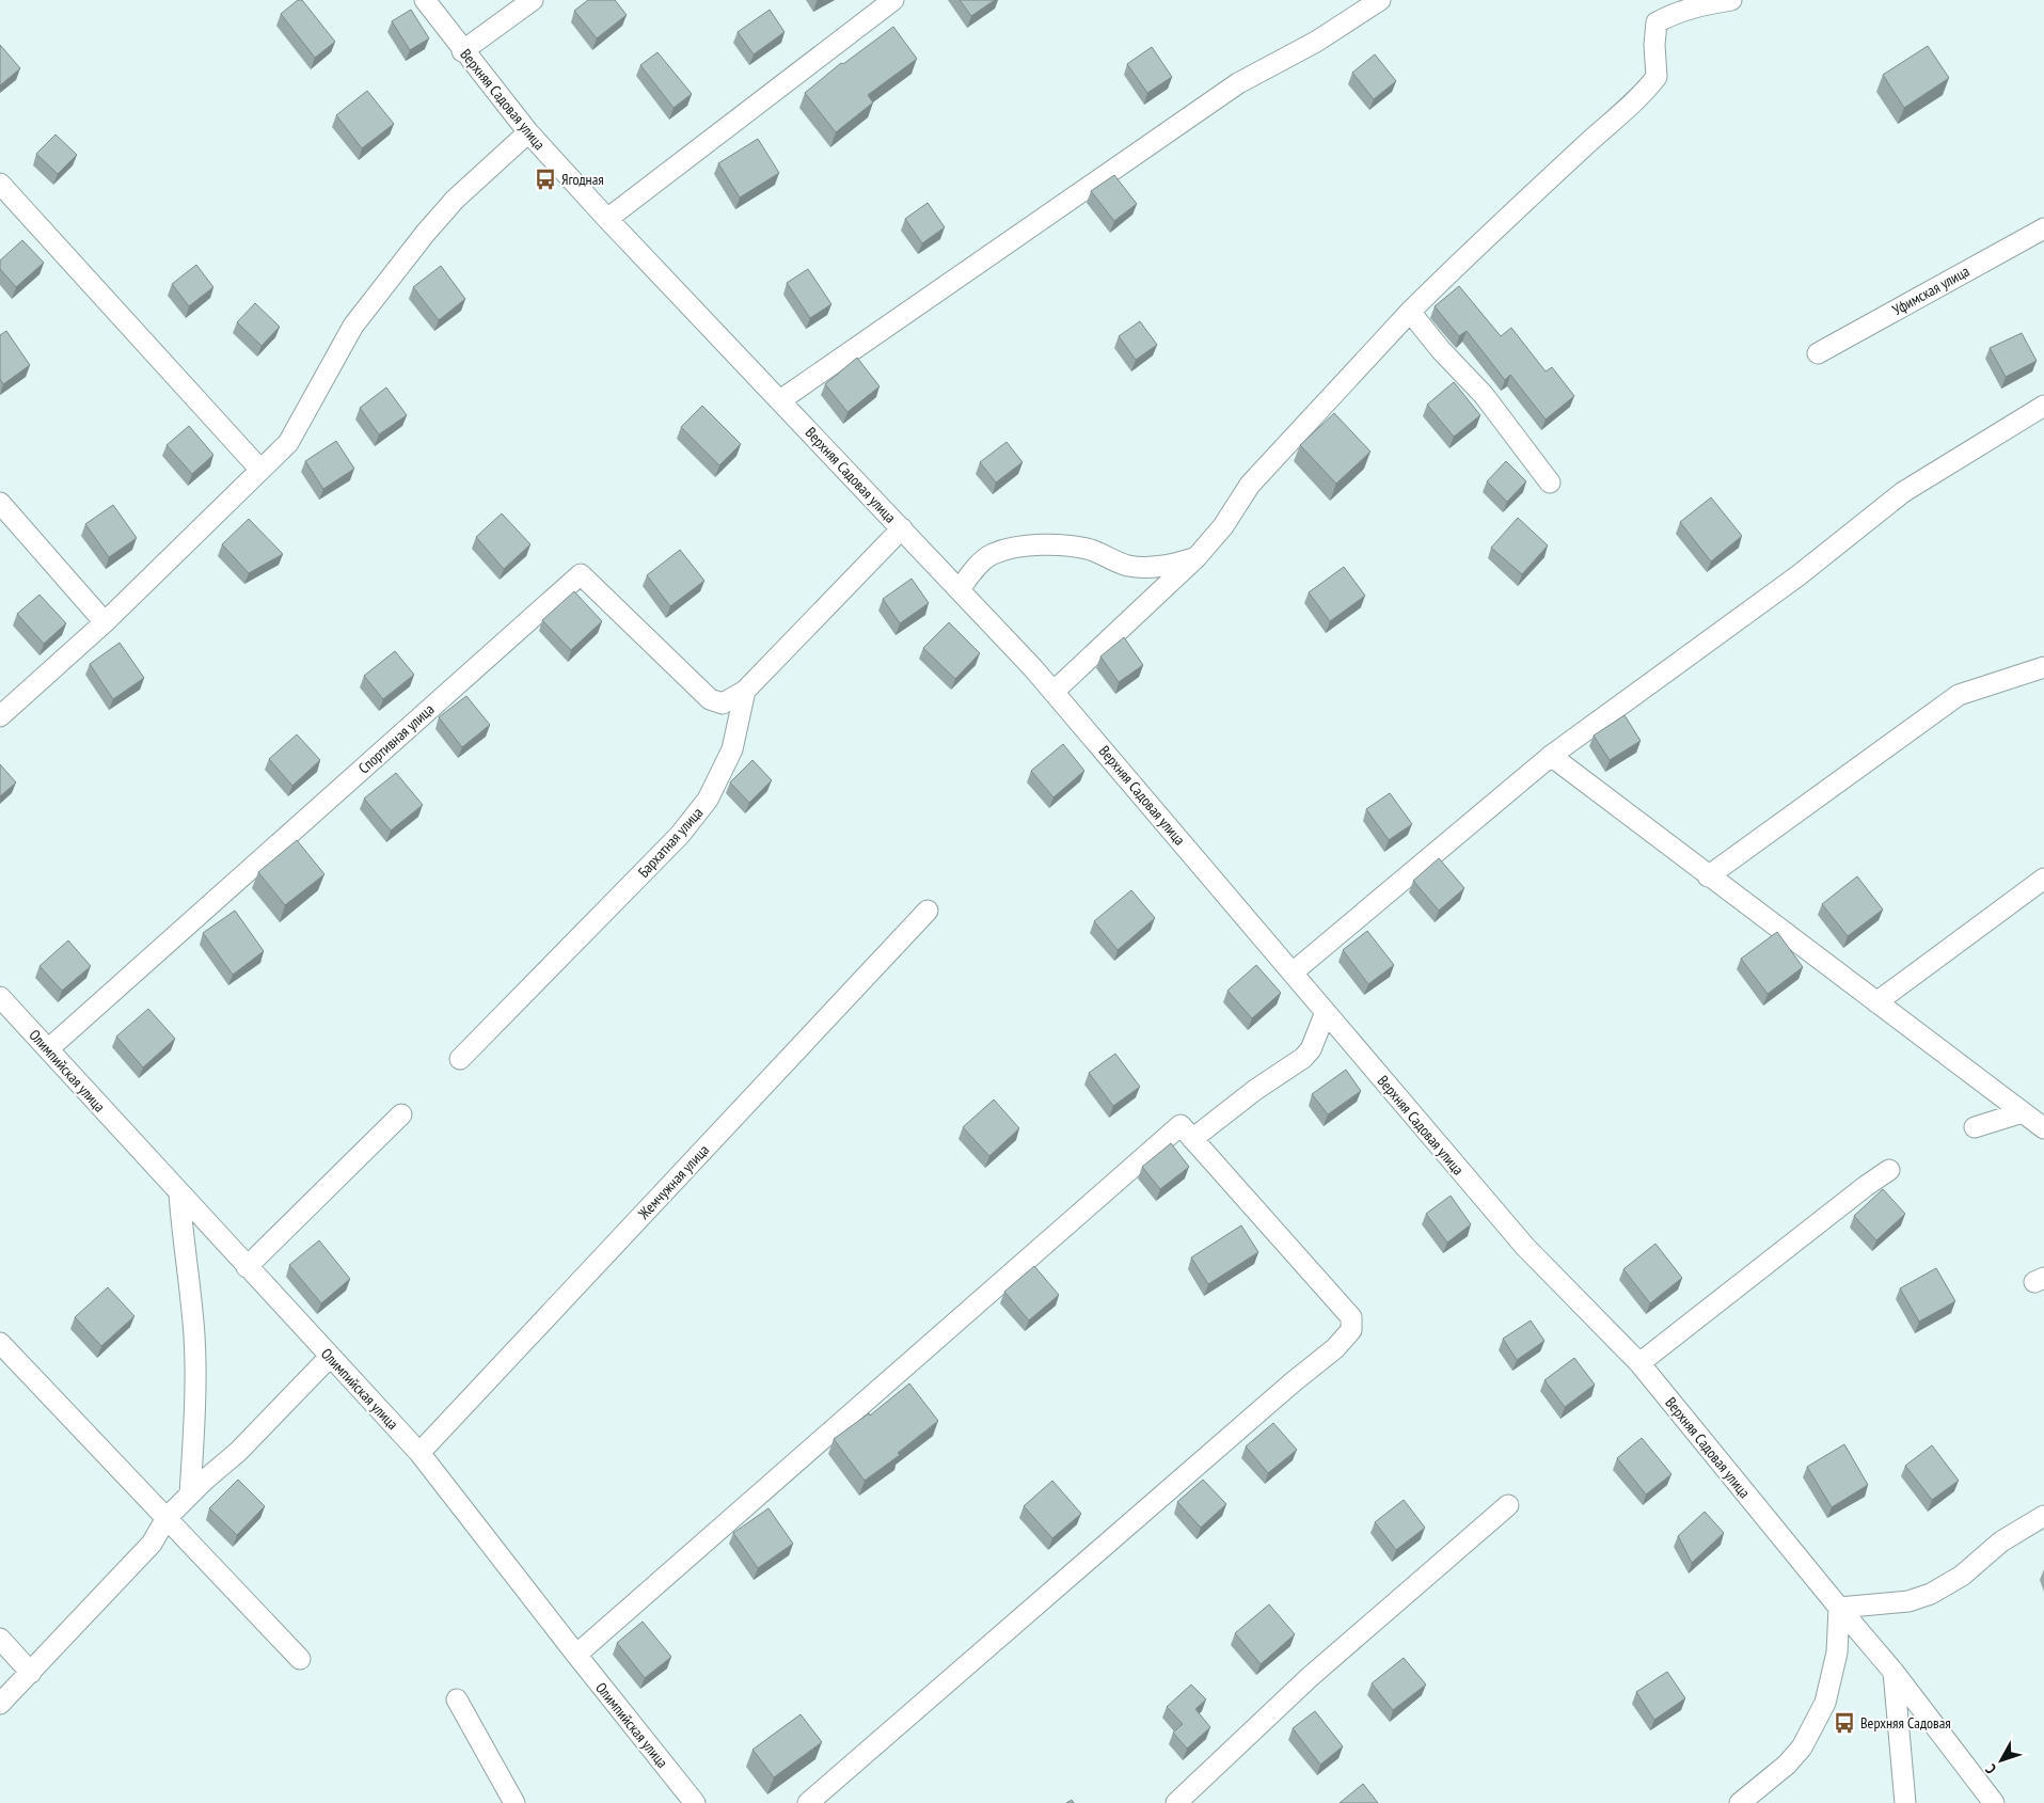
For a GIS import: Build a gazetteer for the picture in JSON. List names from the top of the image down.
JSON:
{
  "streets": {
    "street": [
      "Верхняя Садовая улица",
      "Уфимская улица",
      "Спортивная улица",
      "Бархатная улица",
      "Олимпийская улица",
      "Жемчужная улица"
    ]
  },
  "crossings": [
    ["Спортивная улица", "Бархатная улица"],
    ["Спортивная улица", "Олимпийская улица"],
    ["Олимпийская улица", "Жемчужная улица"]
  ],
  "places": {
    "bus stop": ["Ягодная", "Верхняя Садовая"]
  },
  "north": "bottom left"
}
